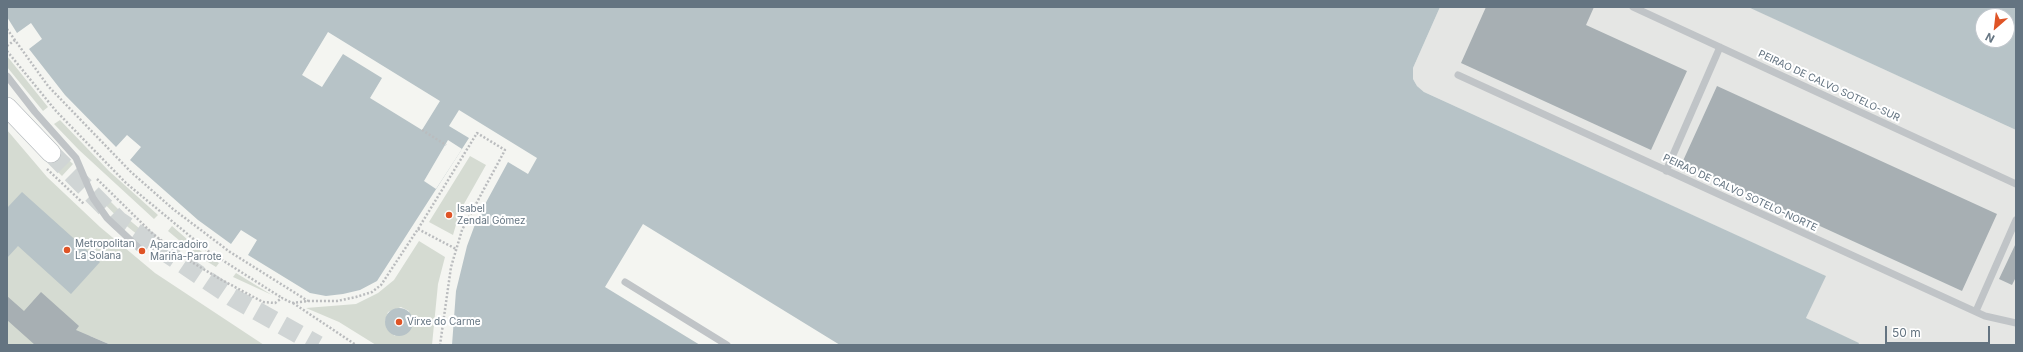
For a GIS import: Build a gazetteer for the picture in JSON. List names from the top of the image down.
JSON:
{
  "streets": {
    "lane": ["PEIRAO DE CALVO SOTELO-SUR", "PEIRAO DE CALVO SOTELO-NORTE"]
  },
  "places": [
    "Isabel Zendal Gómez",
    "Metropolitan La Solana",
    "Aparcadoiro Mariña-Parrote",
    "Virxe do Carme"
  ],
  "scale_bar": "50 m",
  "north": "bottom left"
}
